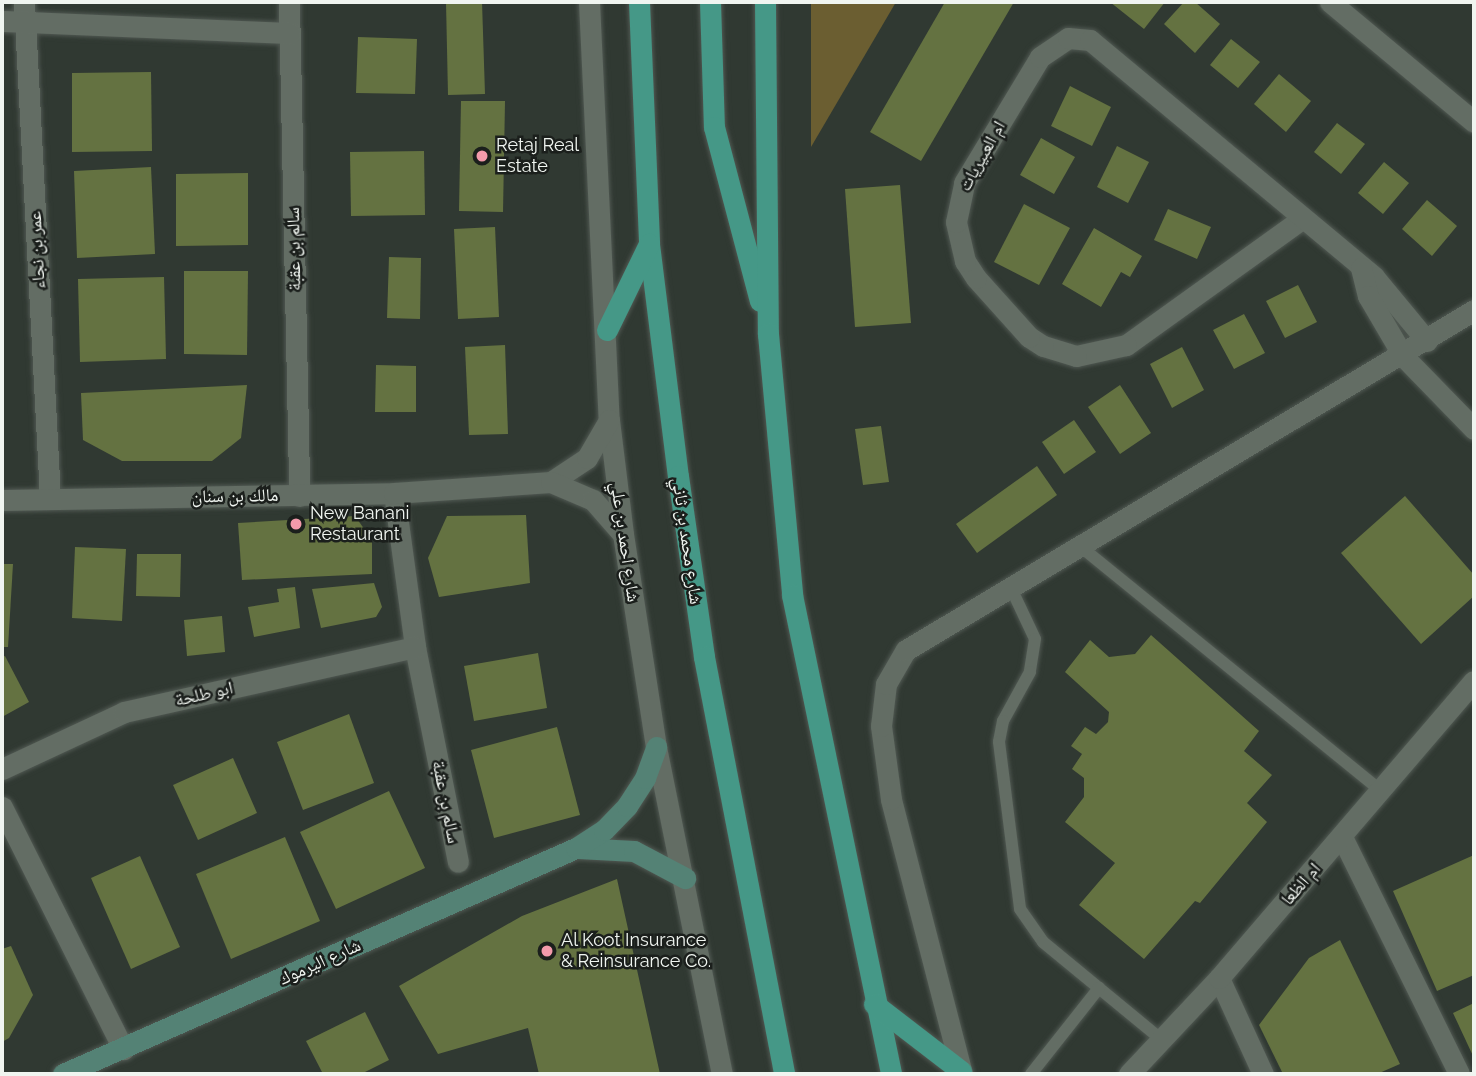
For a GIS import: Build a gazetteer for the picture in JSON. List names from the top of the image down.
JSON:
{
  "streets": {
    "main road": ["شارع محمد بن ثاني"],
    "street": [
      "ام العبيريات",
      "سالم بن عقبة",
      "عمر بن نجاء",
      "مالك بن سنان",
      "شارع احمد بن علي",
      "ابو طلحة",
      "ام الظعا",
      "شارع اليرموك"
    ]
  },
  "crossings": [
    ["سالم بن عقبة", "مالك بن سنان"],
    ["سالم بن عقبة", "ابو طلحة"],
    ["عمر بن نجاء", "مالك بن سنان"],
    ["مالك بن سنان", "شارع احمد بن علي"],
    ["شارع احمد بن علي", "شارع اليرموك"]
  ],
  "places": ["Retaj Real Estate", "New Banani Restaurant", "Al Koot Insurance & Reinsurance Co."]
}
